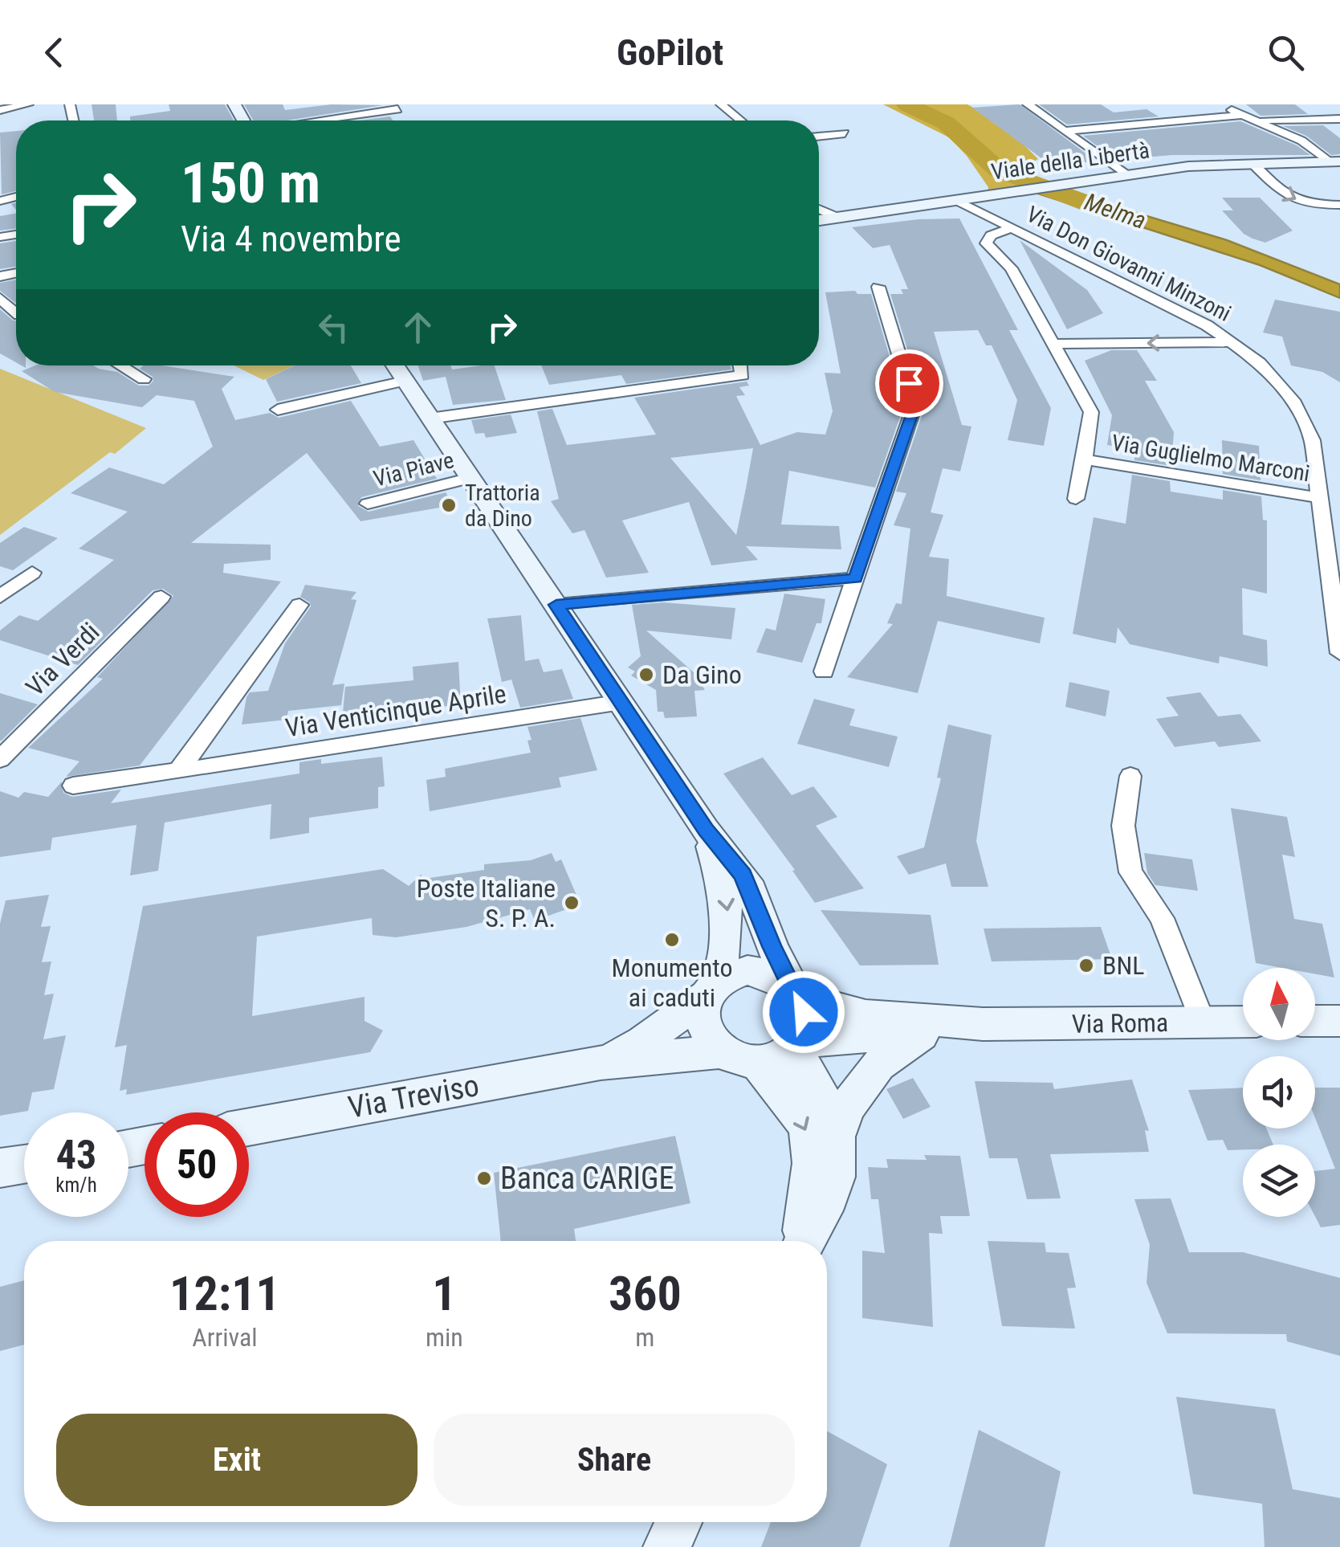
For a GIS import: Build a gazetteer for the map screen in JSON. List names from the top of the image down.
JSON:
{
  "streets": {
    "street": [
      "Viale della Libertà",
      "Via Don Giovanni Minzoni",
      "Via Guglielmo Marconi",
      "Via Piave",
      "Via Verdi",
      "Via Venticinque Aprile",
      "Via Roma",
      "Via Treviso"
    ]
  },
  "crossings": [
    ["Viale della Libertà", "Via Don Giovanni Minzoni"],
    ["Via Don Giovanni Minzoni", "Via Guglielmo Marconi"],
    ["Via Roma", "Via Treviso"]
  ],
  "water": ["Melma"],
  "places": [
    "Trattoria da Dino",
    "Da Gino",
    "Poste Italiane S. P. A.",
    "Monumento ai caduti",
    "BNL",
    "Banca CARIGE"
  ],
  "north": "top",
  "page": {
    "header": "GoPilot",
    "turn": ["150 m", "Via 4 novembre"],
    "speed": "43 km/h",
    "limit": "50",
    "eta": [
      "12:11",
      "Arrival",
      "1",
      "min",
      "360",
      "m"
    ],
    "buttons": ["Exit", "Share"]
  }
}
